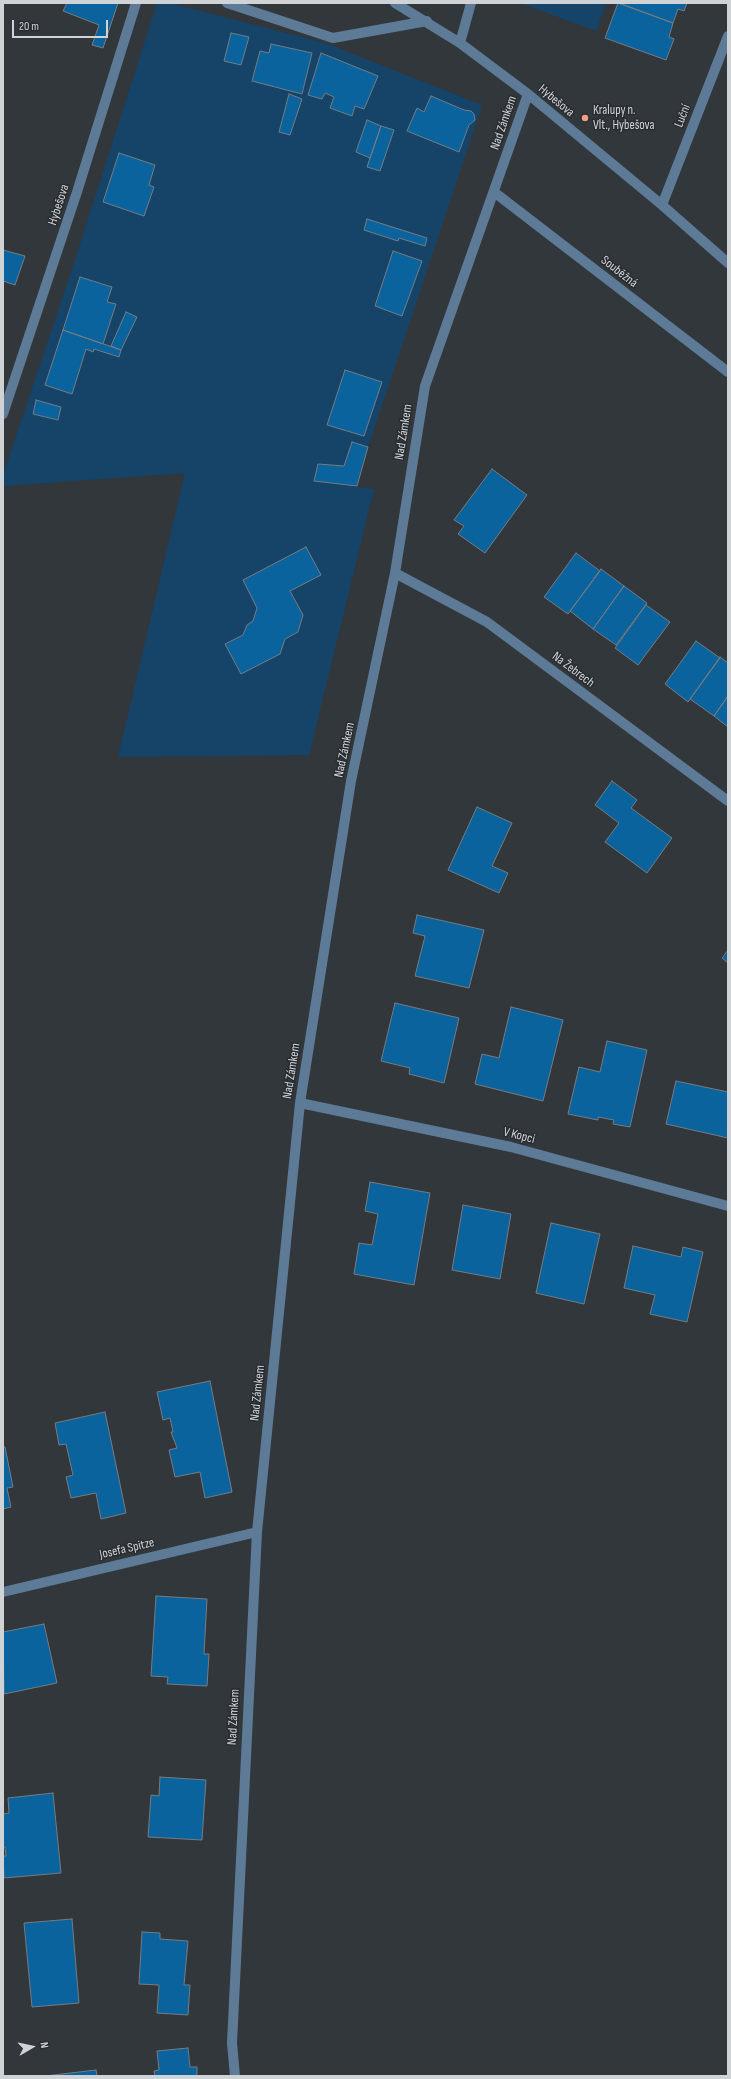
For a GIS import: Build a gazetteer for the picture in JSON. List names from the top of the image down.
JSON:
{
  "streets": {
    "street": [
      "Hybešova",
      "Luční",
      "Nad Zámkem",
      "Souběžná",
      "Na Žebrech",
      "V Kopci",
      "Josefa Spitze"
    ]
  },
  "crossings": [
    ["Hybešova", "Luční"],
    ["Hybešova", "Nad Zámkem"],
    ["Nad Zámkem", "Souběžná"],
    ["Nad Zámkem", "Na Žebrech"],
    ["Nad Zámkem", "V Kopci"],
    ["Nad Zámkem", "Josefa Spitze"]
  ],
  "places": ["Kralupy n. Vlt., Hybešova"],
  "scale_bar": "20 m",
  "north": "right"
}
